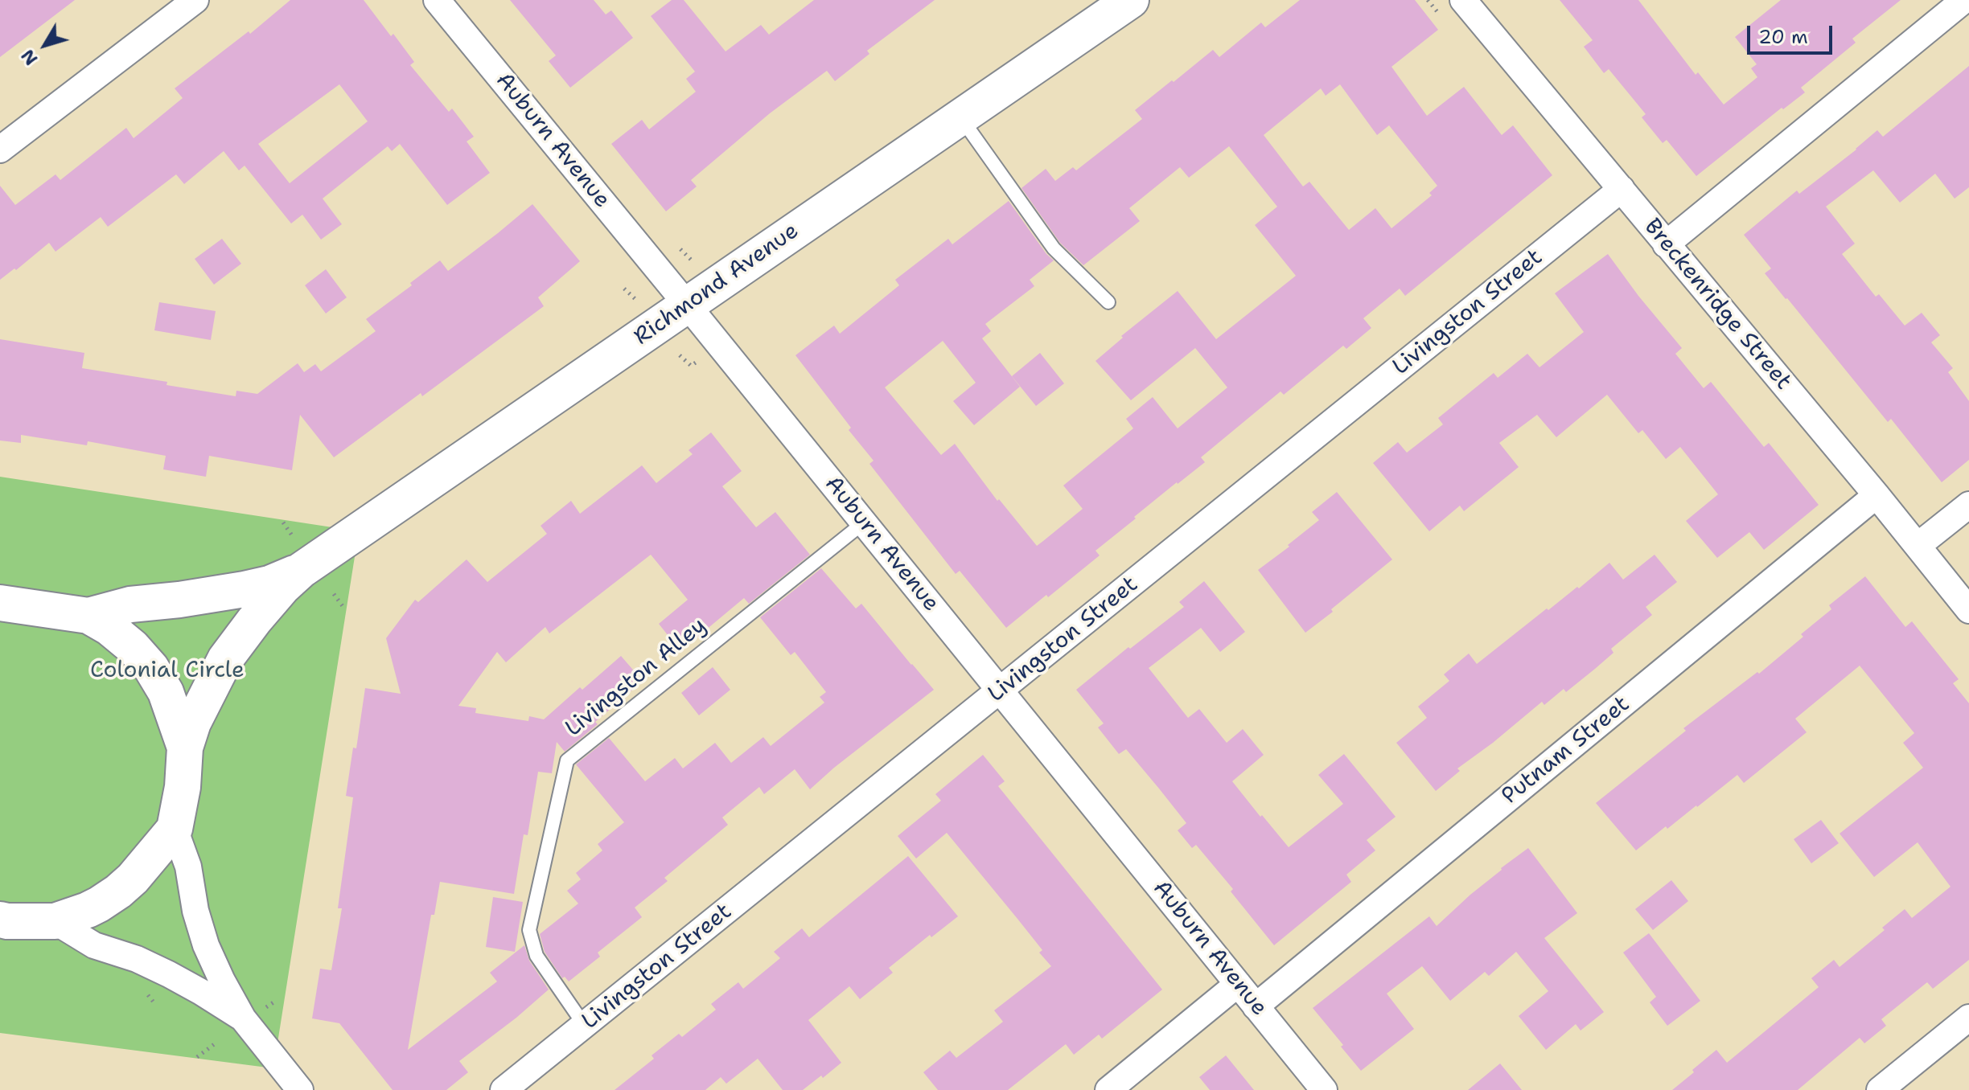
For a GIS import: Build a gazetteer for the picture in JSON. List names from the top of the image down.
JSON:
{
  "streets": {
    "street": [
      "Auburn Avenue",
      "Richmond Avenue",
      "Breckenridge Street",
      "Livingston Street",
      "Putnam Street"
    ],
    "lane": ["Livingston Alley"]
  },
  "crossings": [
    ["Auburn Avenue", "Richmond Avenue"],
    ["Auburn Avenue", "Livingston Street"],
    ["Auburn Avenue", "Livingston Alley"],
    ["Auburn Avenue", "Putnam Street"],
    ["Breckenridge Street", "Livingston Street"],
    ["Breckenridge Street", "Putnam Street"],
    ["Livingston Street", "Livingston Alley"]
  ],
  "parks": ["Colonial Circle"],
  "scale_bar": "20 m",
  "north": "bottom left"
}
